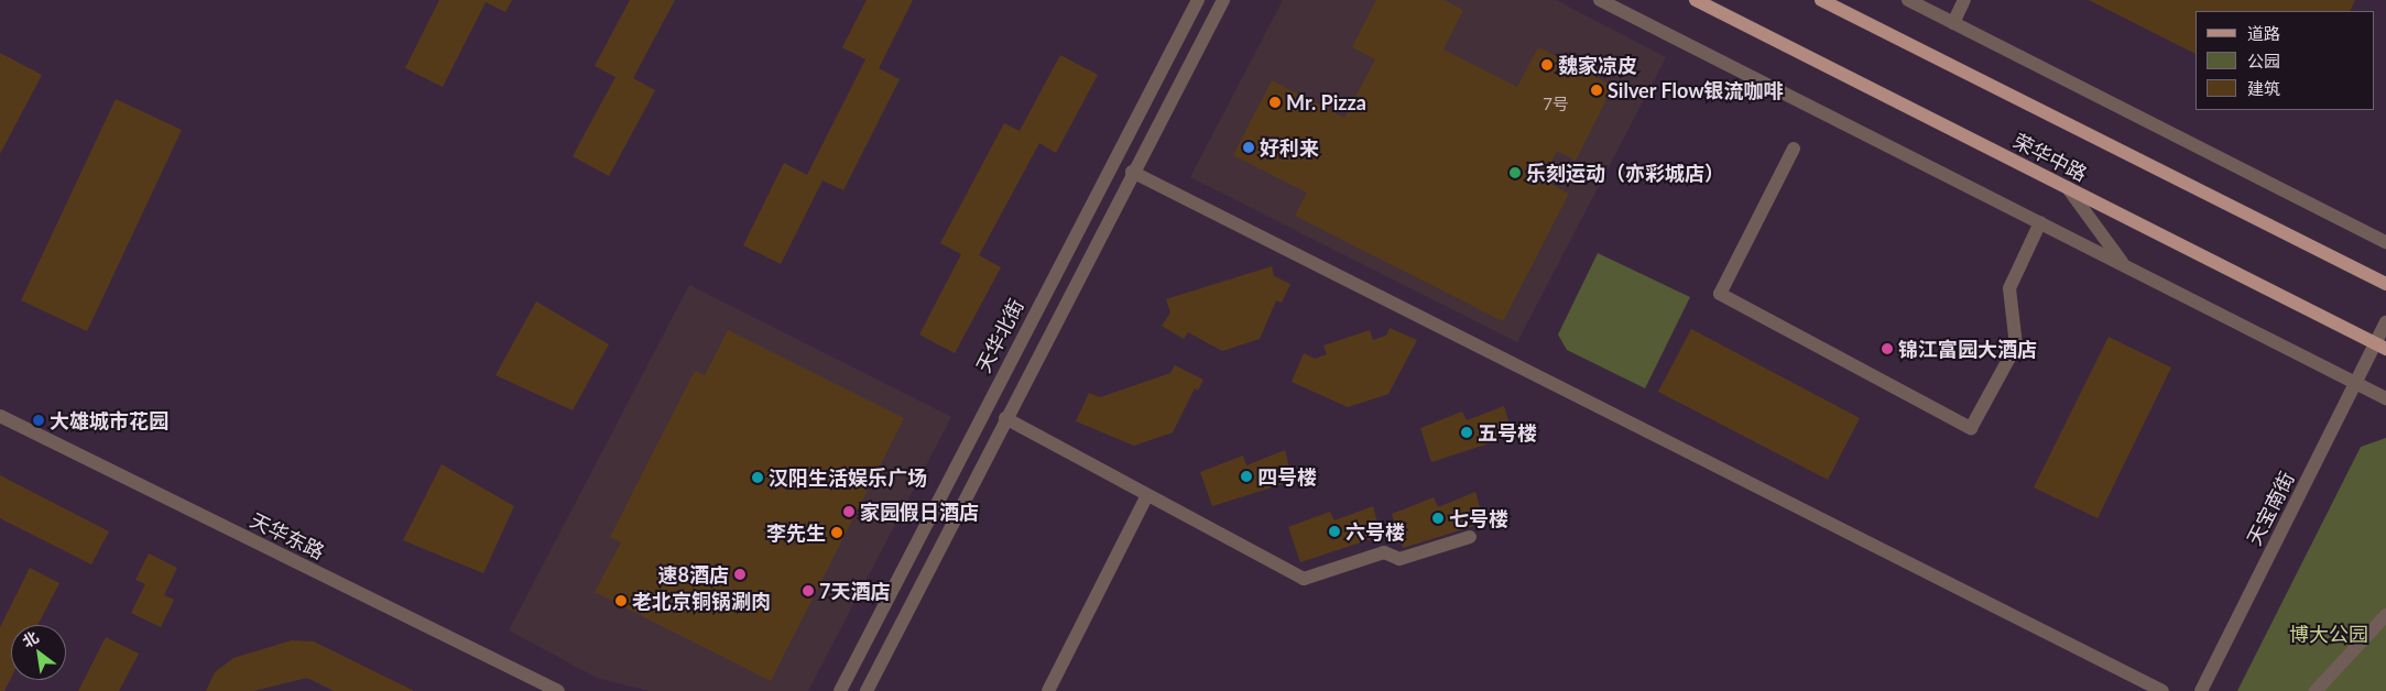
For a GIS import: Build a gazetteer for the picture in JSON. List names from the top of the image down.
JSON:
{
  "streets": {
    "main road": ["荣华中路"],
    "street": ["天华北街", "天宝南街", "天华东路"]
  },
  "crossings": [
    ["荣华中路", "天宝南街"]
  ],
  "parks": ["博大公园"],
  "places": [
    "魏家凉皮",
    "Silver Flow银流咖啡",
    "Mr. Pizza",
    "好利来",
    "乐刻运动（亦彩城店）",
    "锦江富园大酒店",
    "大雄城市花园",
    "五号楼",
    "四号楼",
    "汉阳生活娱乐广场",
    "家园假日酒店",
    "七号楼",
    "六号楼",
    "李先生",
    "速8酒店",
    "7天酒店",
    "老北京铜锅涮肉"
  ],
  "house_numbers": ["7号"],
  "legend": ["道路", "公园", "建筑"],
  "north": "top left"
}
